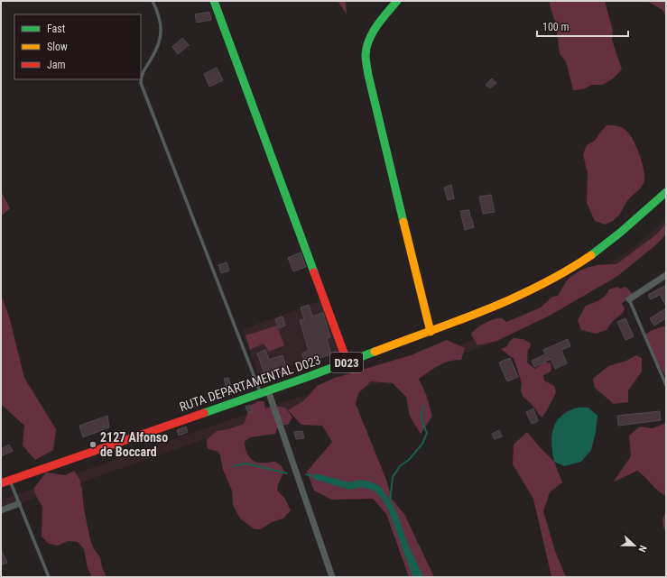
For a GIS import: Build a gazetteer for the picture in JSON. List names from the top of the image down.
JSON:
{
  "streets": {
    "street": ["D023", "RUTA DEPARTAMENTAL D023"]
  },
  "places": ["2127 Alfonso de Boccard"],
  "legend": ["Fast", "Slow", "Jam"],
  "scale_bar": "100 m",
  "north": "right"
}
